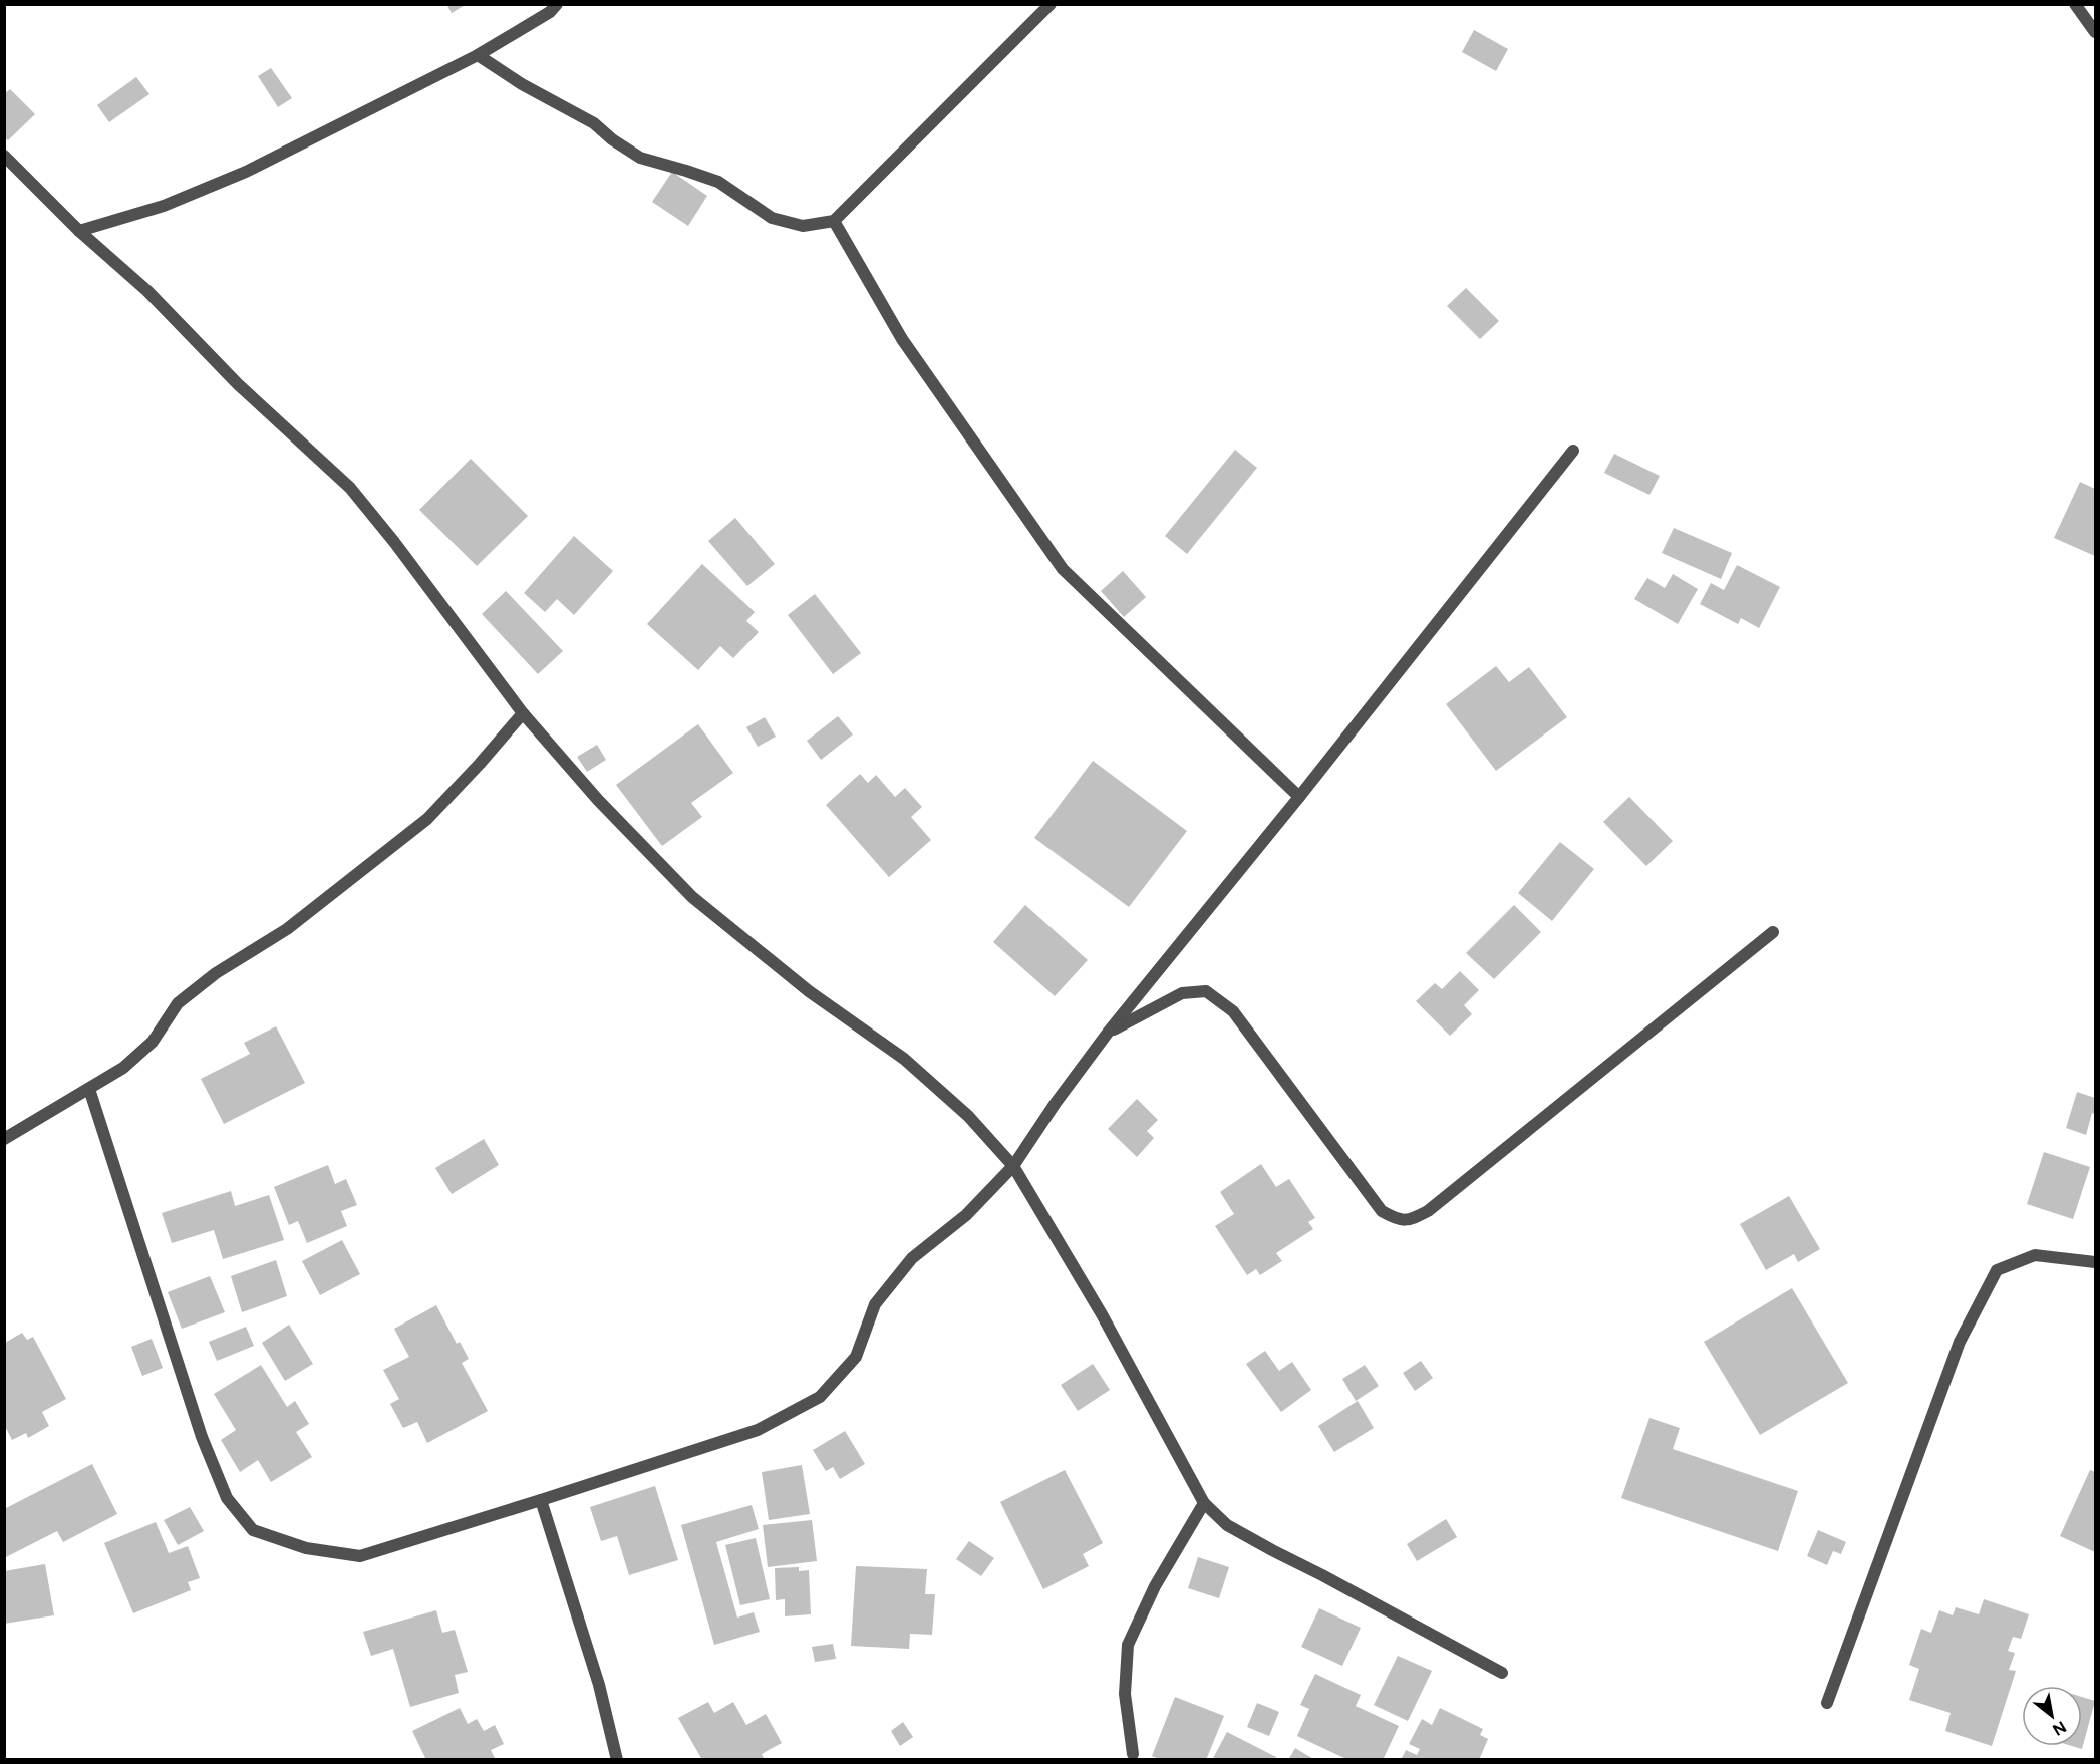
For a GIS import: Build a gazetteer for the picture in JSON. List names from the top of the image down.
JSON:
{
  "north": "bottom right"
}
